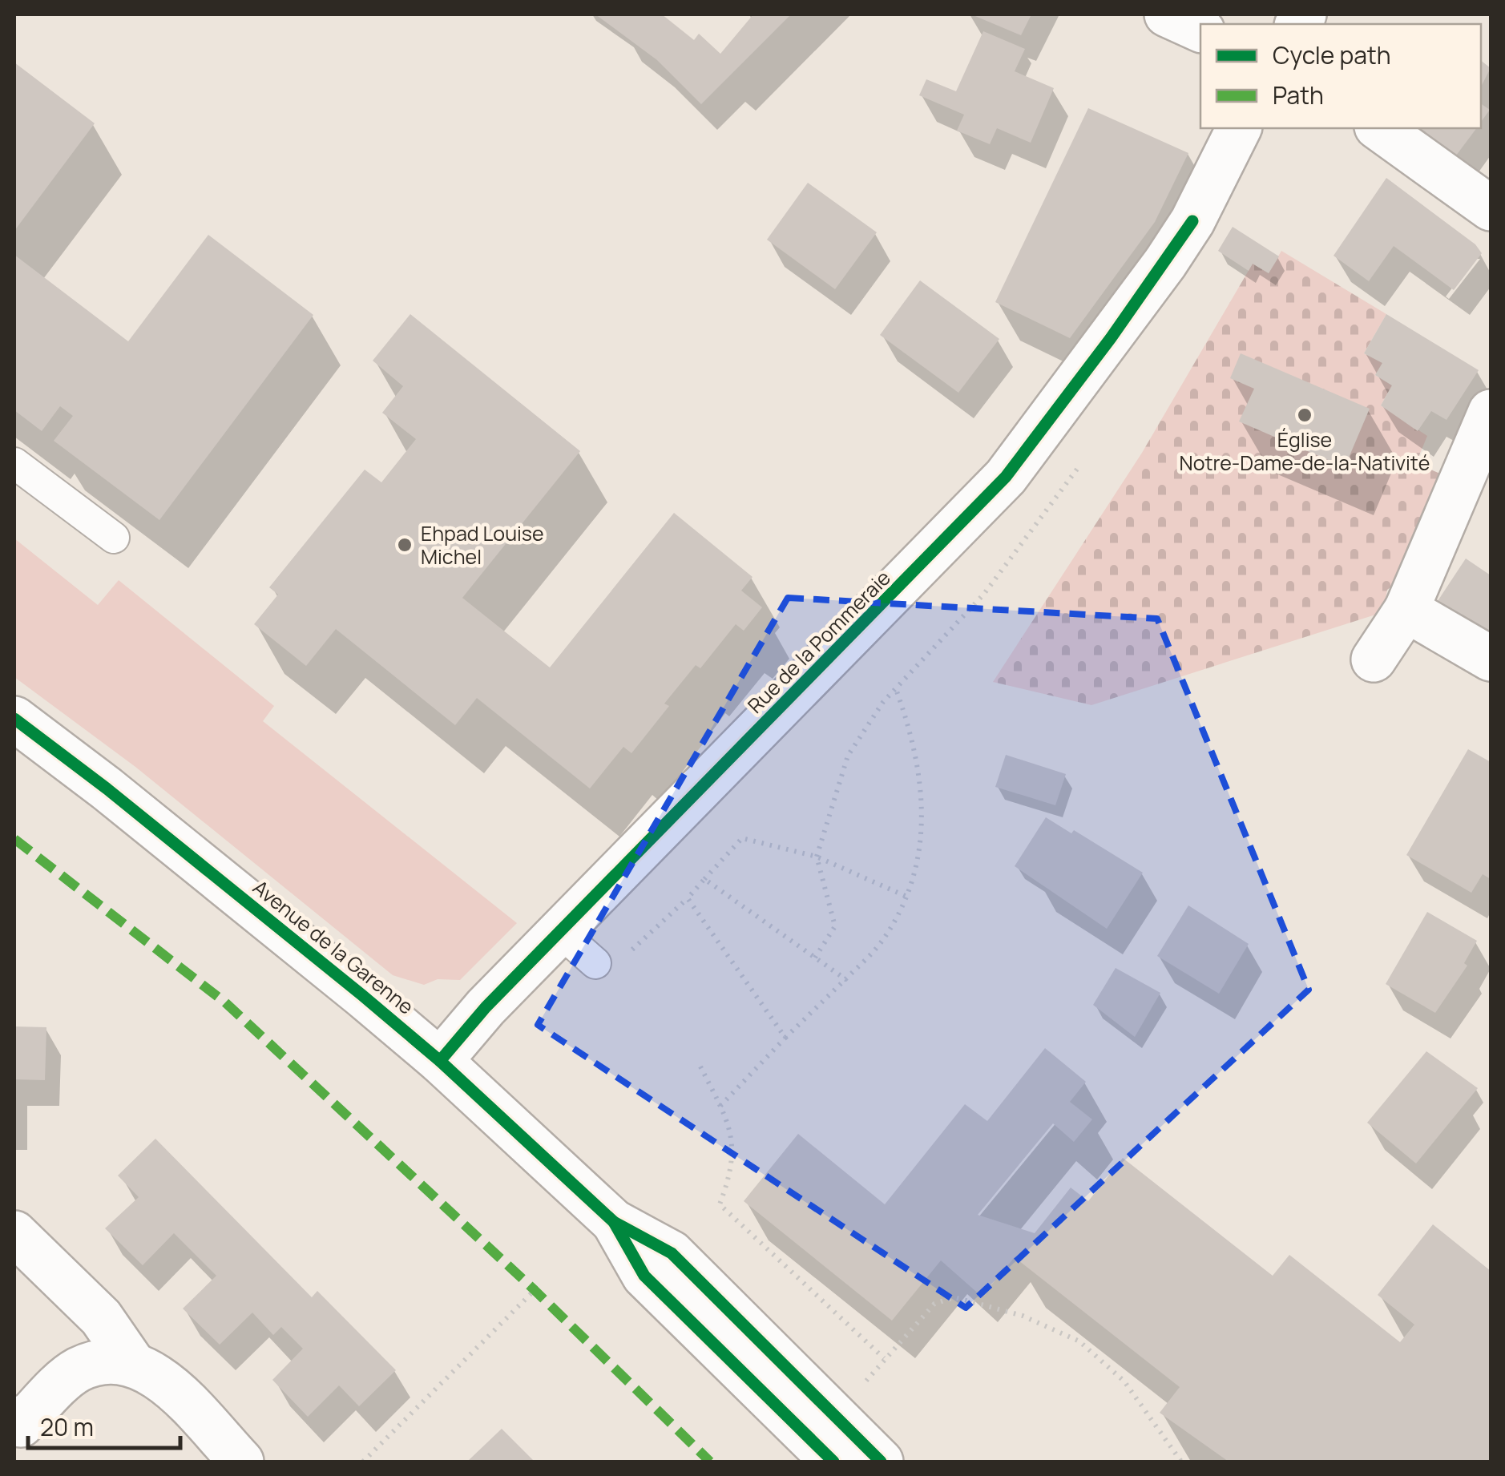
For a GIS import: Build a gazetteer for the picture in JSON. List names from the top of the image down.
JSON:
{
  "streets": {
    "street": ["Rue de la Pommeraie", "Avenue de la Garenne"]
  },
  "crossings": [
    ["Rue de la Pommeraie", "Avenue de la Garenne"]
  ],
  "places": ["Église Notre-Dame-de-la-Nativité", "Ehpad Louise Michel"],
  "legend": ["Cycle path", "Path"],
  "scale_bar": "20 m"
}
